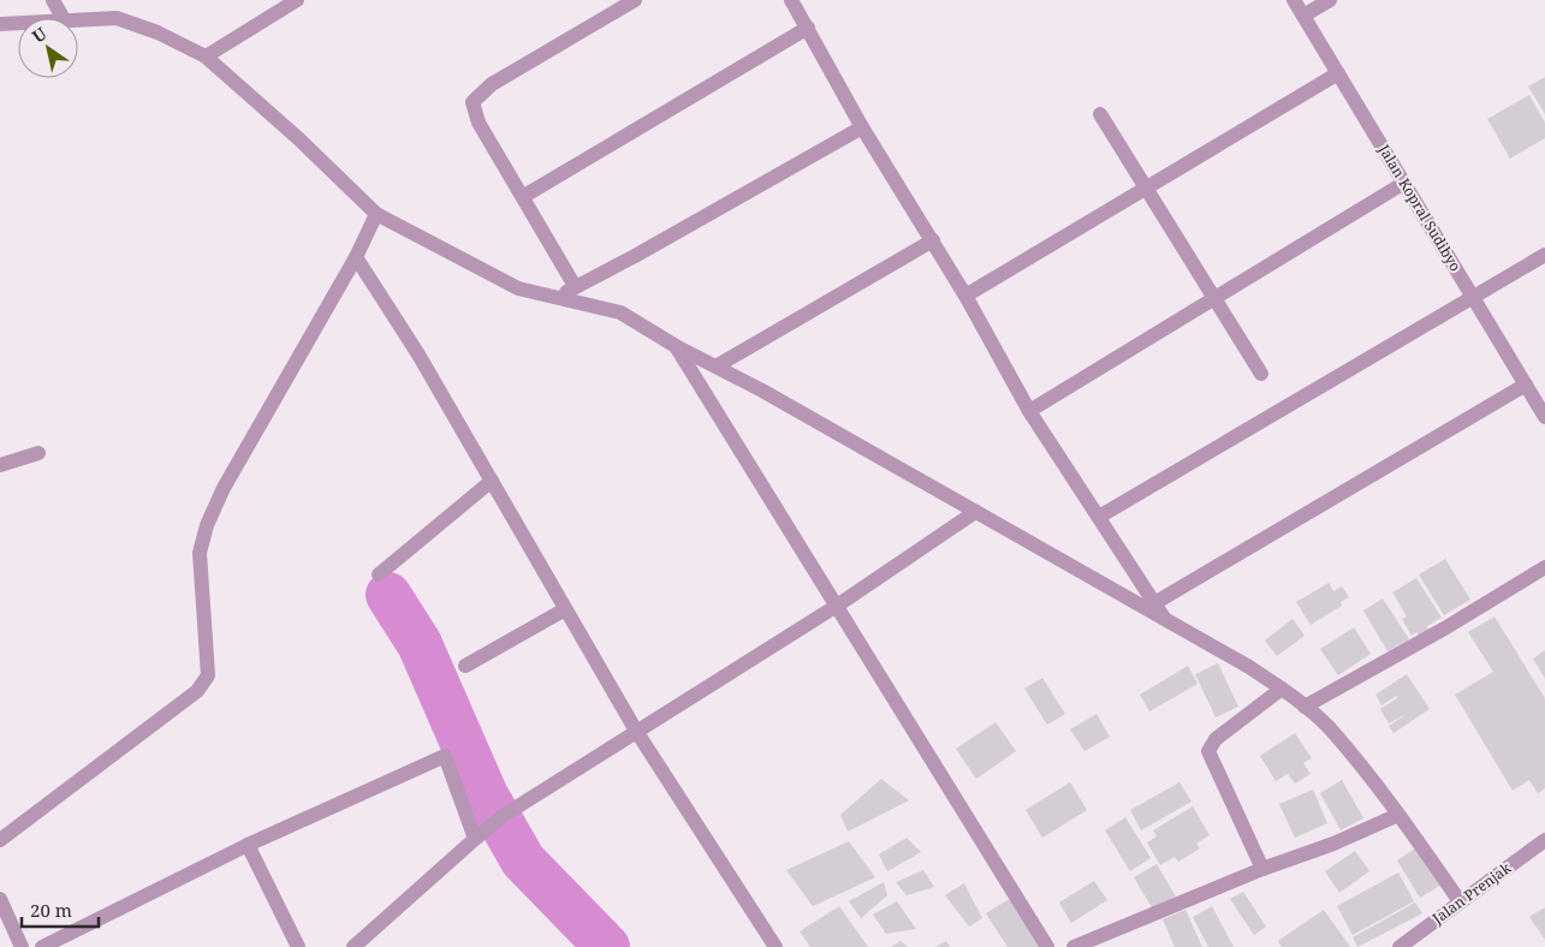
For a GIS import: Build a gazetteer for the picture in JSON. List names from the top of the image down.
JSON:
{
  "streets": {
    "street": ["Jalan Kopral Sudibyo", "Jalan Prenjak"]
  },
  "scale_bar": "20 m",
  "north": "top left"
}
